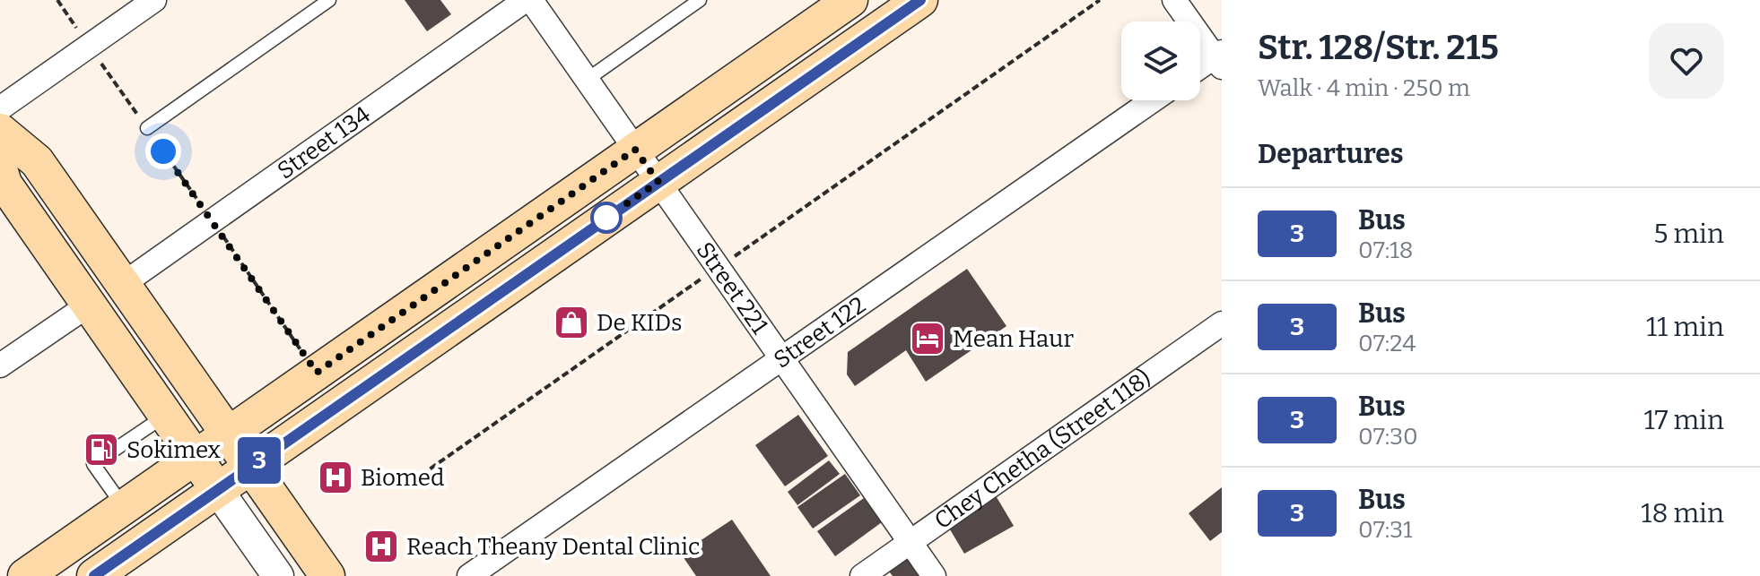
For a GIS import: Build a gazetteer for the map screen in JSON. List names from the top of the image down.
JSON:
{
  "streets": {
    "street": [
      "Street 134",
      "Street 221",
      "Street 122",
      "Chey Chetha (Street 118)"
    ]
  },
  "crossings": [
    ["Street 134", "Street 221"],
    ["Street 221", "Street 122"],
    ["Street 221", "Chey Chetha (Street 118)"]
  ],
  "places": {
    "shop": ["De KIDs"],
    "hotel": ["Mean Haur"],
    "fuel station": ["Sokimex"],
    "hospital": ["Biomed", "Reach Theany Dental Clinic"]
  },
  "lines": ["bus line 3"],
  "page": {
    "on_map": "3",
    "heading": [
      ["Str. 128/Str. 215", "Walk · 4 min · 250 m"],
      "Departures"
    ],
    "list": [
      {
        "mark": "3",
        "name": "Bus",
        "note": "07:18",
        "value": "5 min"
      },
      {
        "mark": "3",
        "name": "Bus",
        "note": "07:24",
        "value": "11 min"
      },
      {
        "mark": "3",
        "name": "Bus",
        "note": "07:30",
        "value": "17 min"
      },
      {
        "mark": "3",
        "name": "Bus",
        "note": "07:31",
        "value": "18 min"
      }
    ]
  }
}
